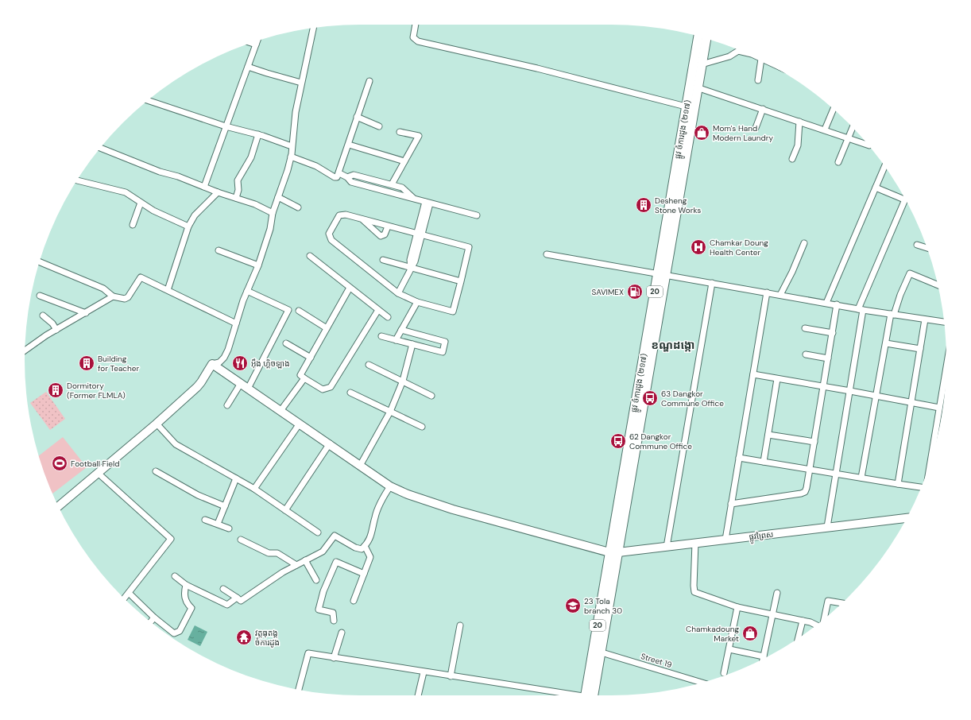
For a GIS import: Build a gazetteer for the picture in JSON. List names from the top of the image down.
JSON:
{
  "streets": {
    "main road": ["ផ្លូវ ចំការដូង (២១៧)", "20"],
    "street": ["ផ្លូវព្រៃស", "Street 19"]
  },
  "crossings": [
    ["ផ្លូវ ចំការដូង (២១៧)", "ផ្លូវព្រៃស"],
    ["ផ្លូវ ចំការដូង (២១៧)", "Street 19"]
  ],
  "districts": ["ខណ្ឌដង្កោ"],
  "places": {
    "shop": ["Mom's Hand Modern Laundry", "Chamkadoung Market"],
    "building": ["Desheng Stone Works", "Building for Teacher", "Dormitory (Former FLMLA)"],
    "hospital": ["Chamkar Doung Health Center"],
    "fuel station": ["SAVIMEX"],
    "restaurant": ["អ៊ឹង ហ្គិចឡាង"],
    "bus stop": ["63 Dangkor Commune Office", "62 Dangkor Commune Office"],
    "sports": ["Football Field"],
    "school or university": ["23 Tola branch 30"],
    "temple": ["វត្តធុតង្គ ចំការដូង"]
  }
}
